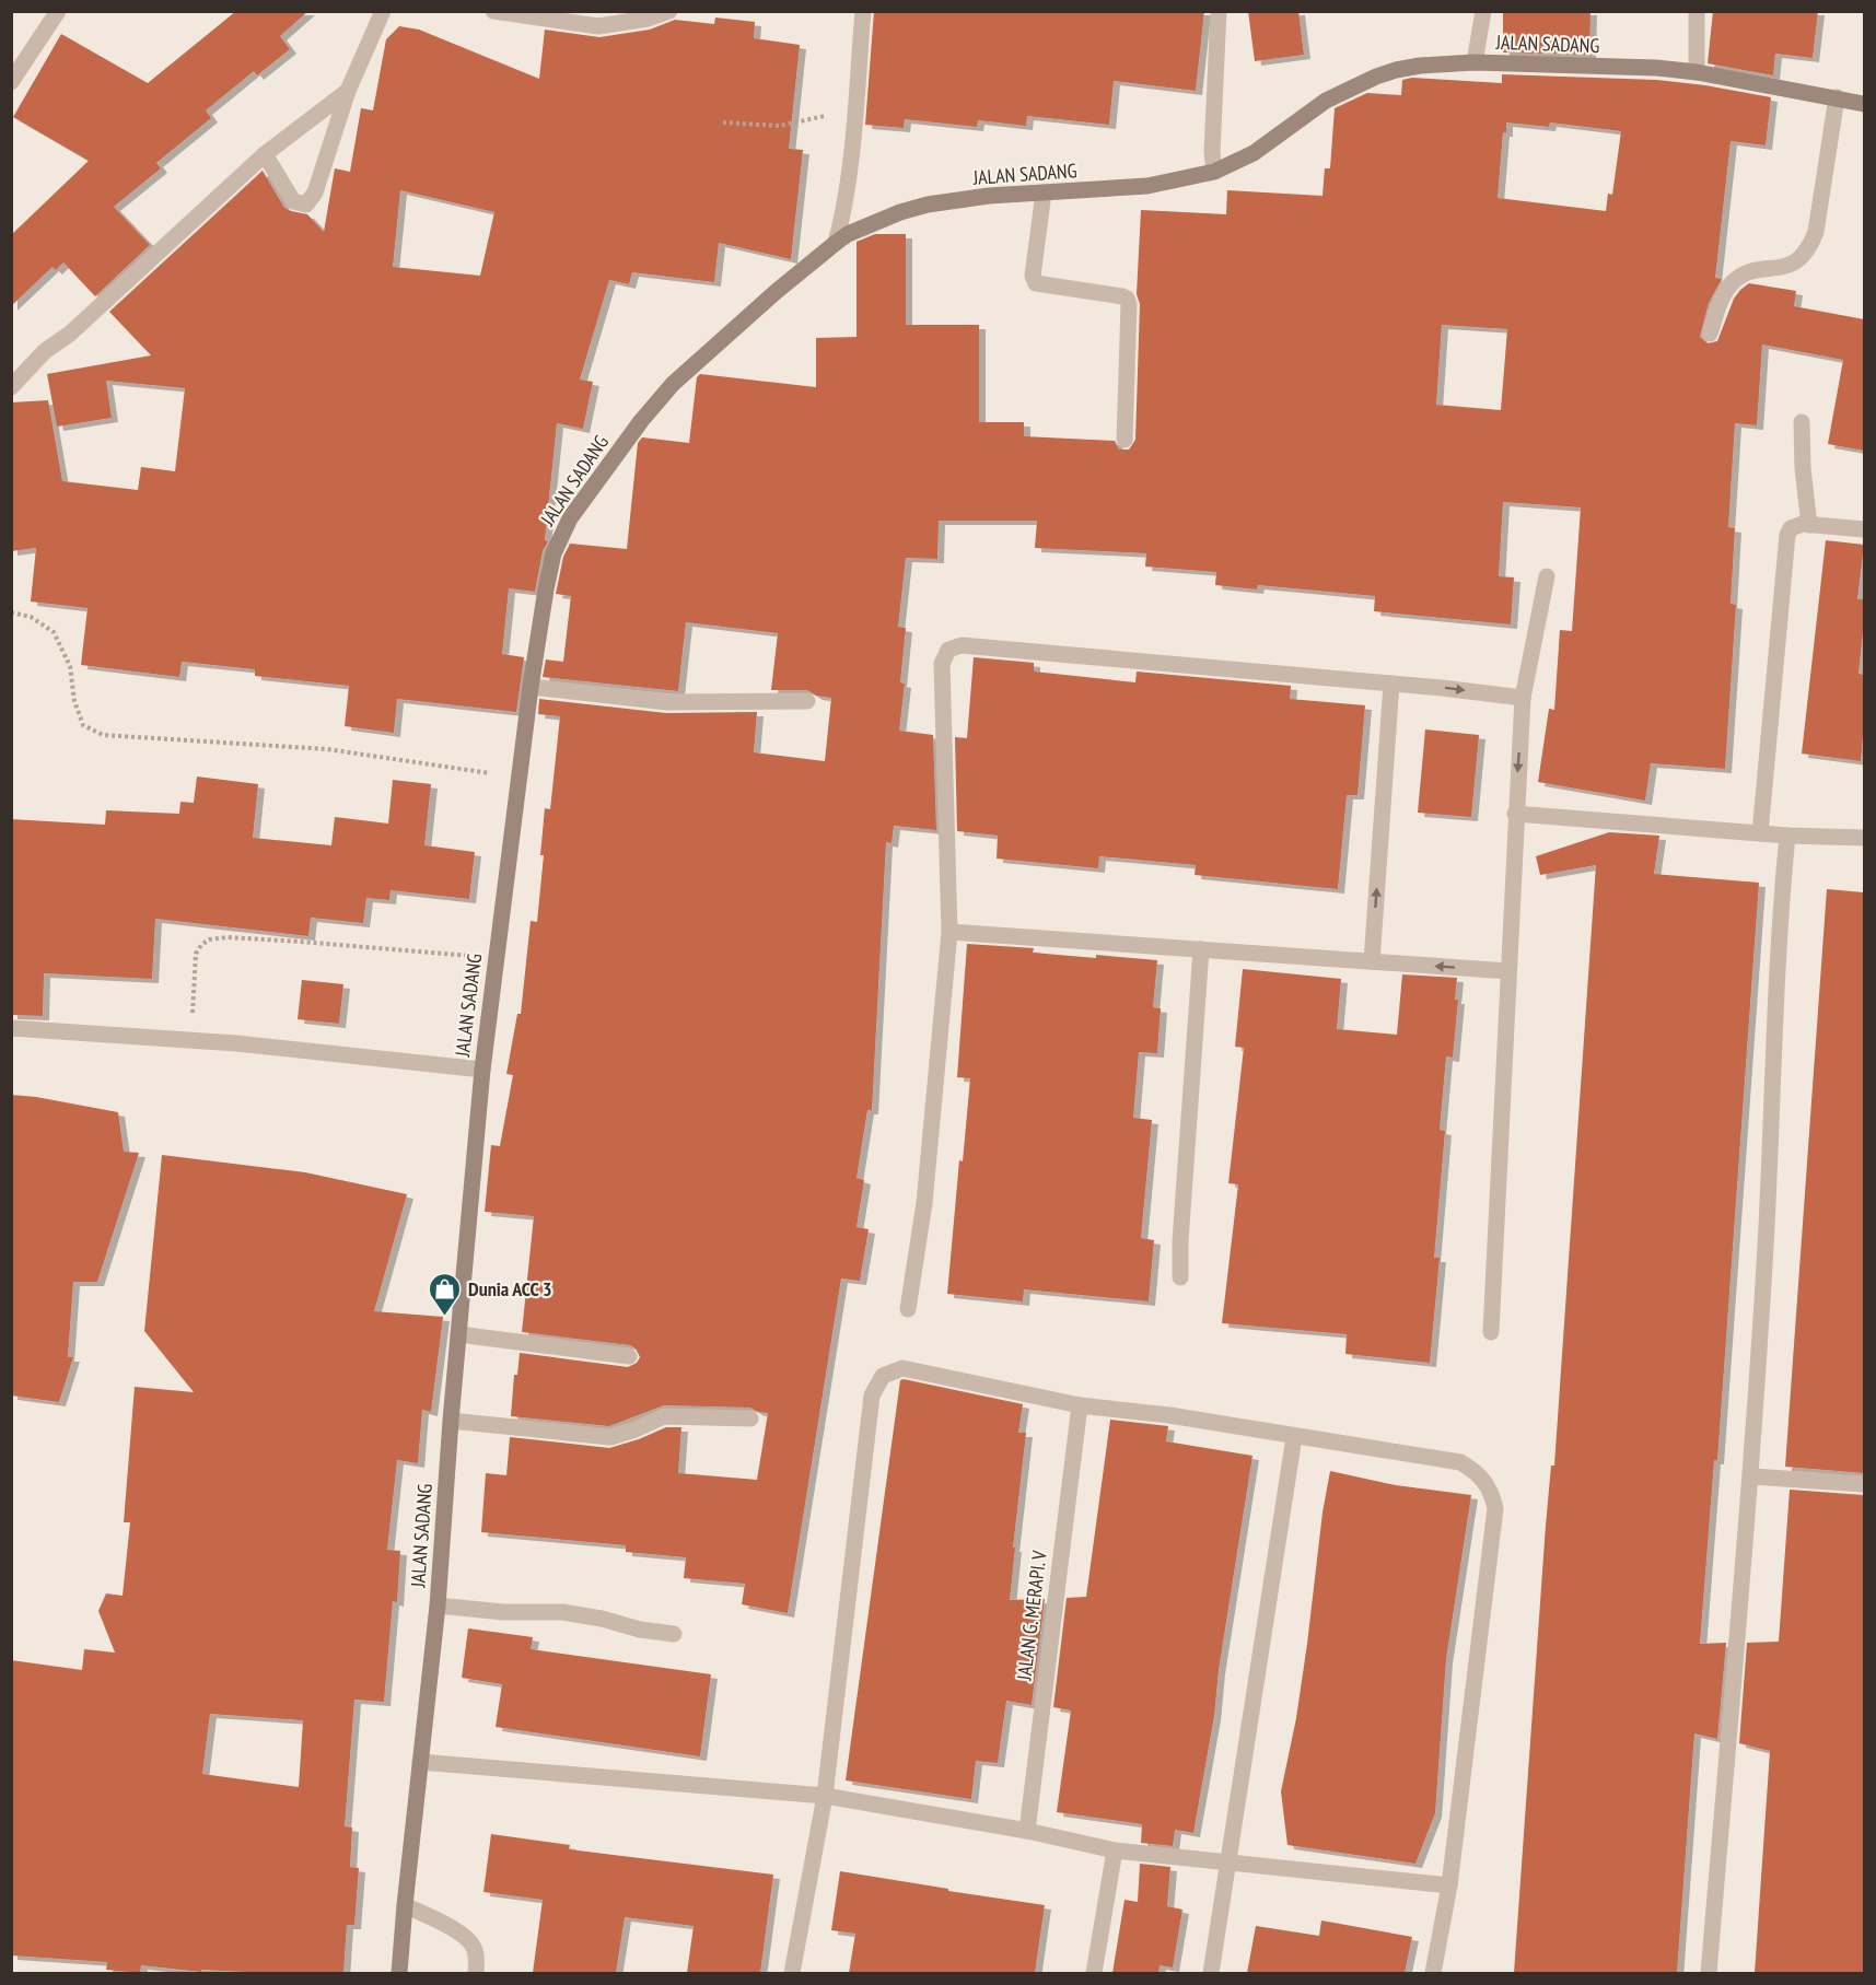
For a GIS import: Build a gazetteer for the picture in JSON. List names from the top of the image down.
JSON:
{
  "streets": {
    "street": ["JALAN SADANG", "JALAN G. MERAPI. V"]
  },
  "places": {
    "shop": ["Dunia ACC 3"]
  }
}
